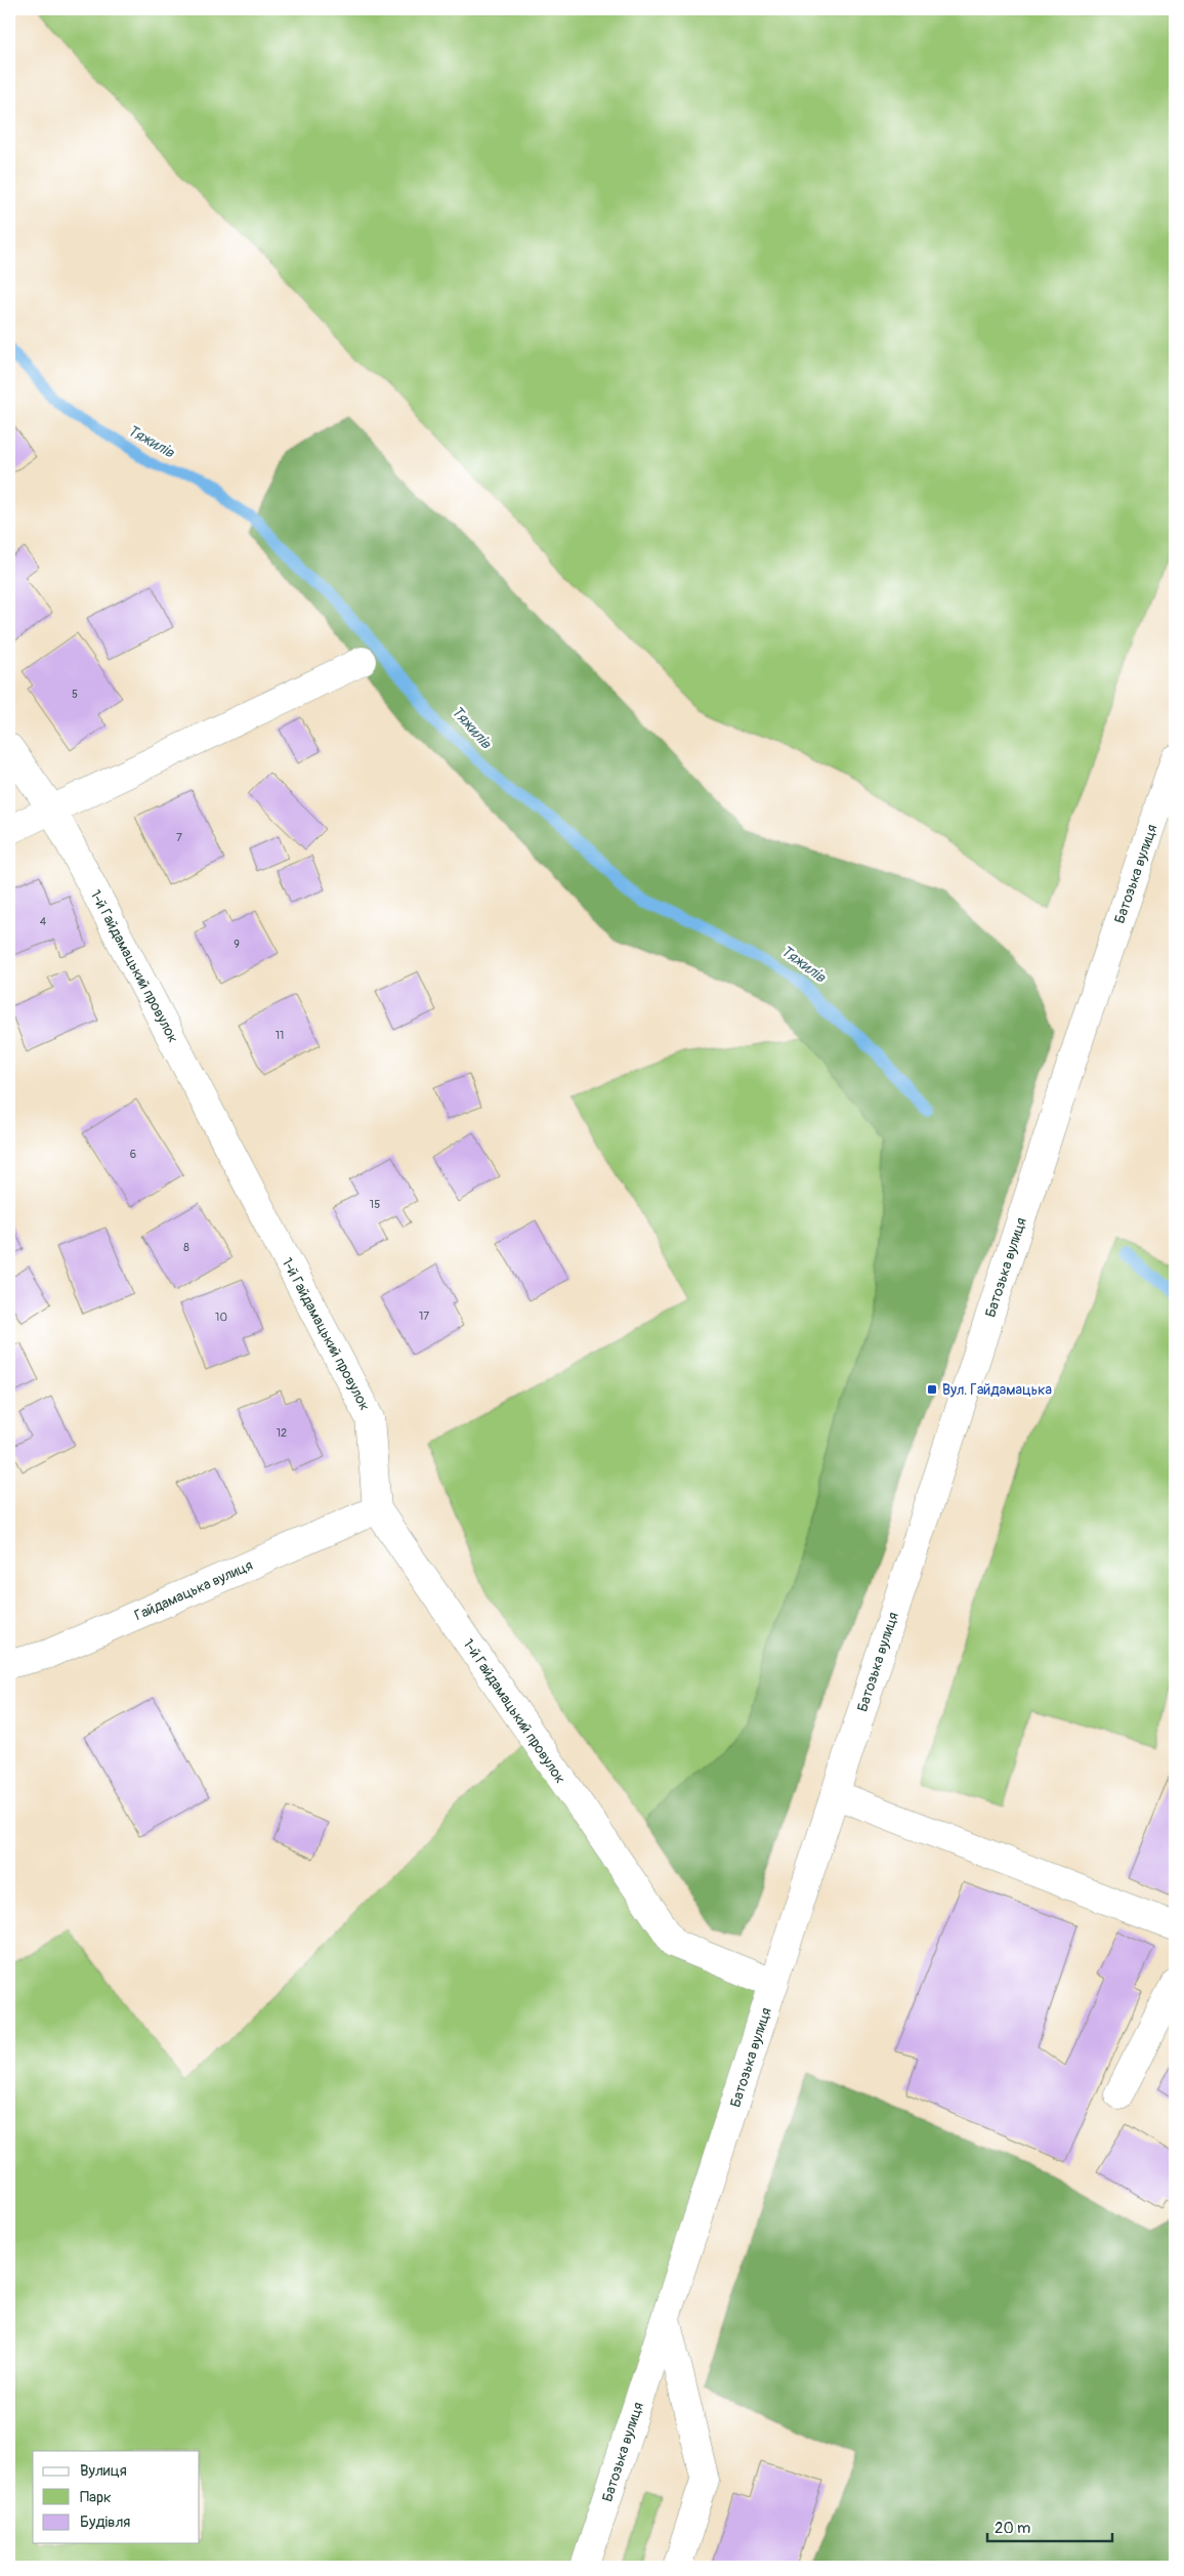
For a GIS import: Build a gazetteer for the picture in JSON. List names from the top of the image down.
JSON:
{
  "streets": {
    "street": ["Батозька вулиця", "1-й Гайдамацький провулок", "Гайдамацька вулиця"]
  },
  "crossings": [
    ["Батозька вулиця", "1-й Гайдамацький провулок"],
    ["1-й Гайдамацький провулок", "Гайдамацька вулиця"]
  ],
  "water": ["Тяжилів"],
  "places": {
    "transit": ["Вул. Гайдамацька"]
  },
  "house_numbers": [
    "5",
    "7",
    "4",
    "9",
    "11",
    "6",
    "15",
    "8",
    "17",
    "10",
    "12"
  ],
  "legend": ["Вулиця", "Парк", "Будівля"],
  "scale_bar": "20 m"
}
